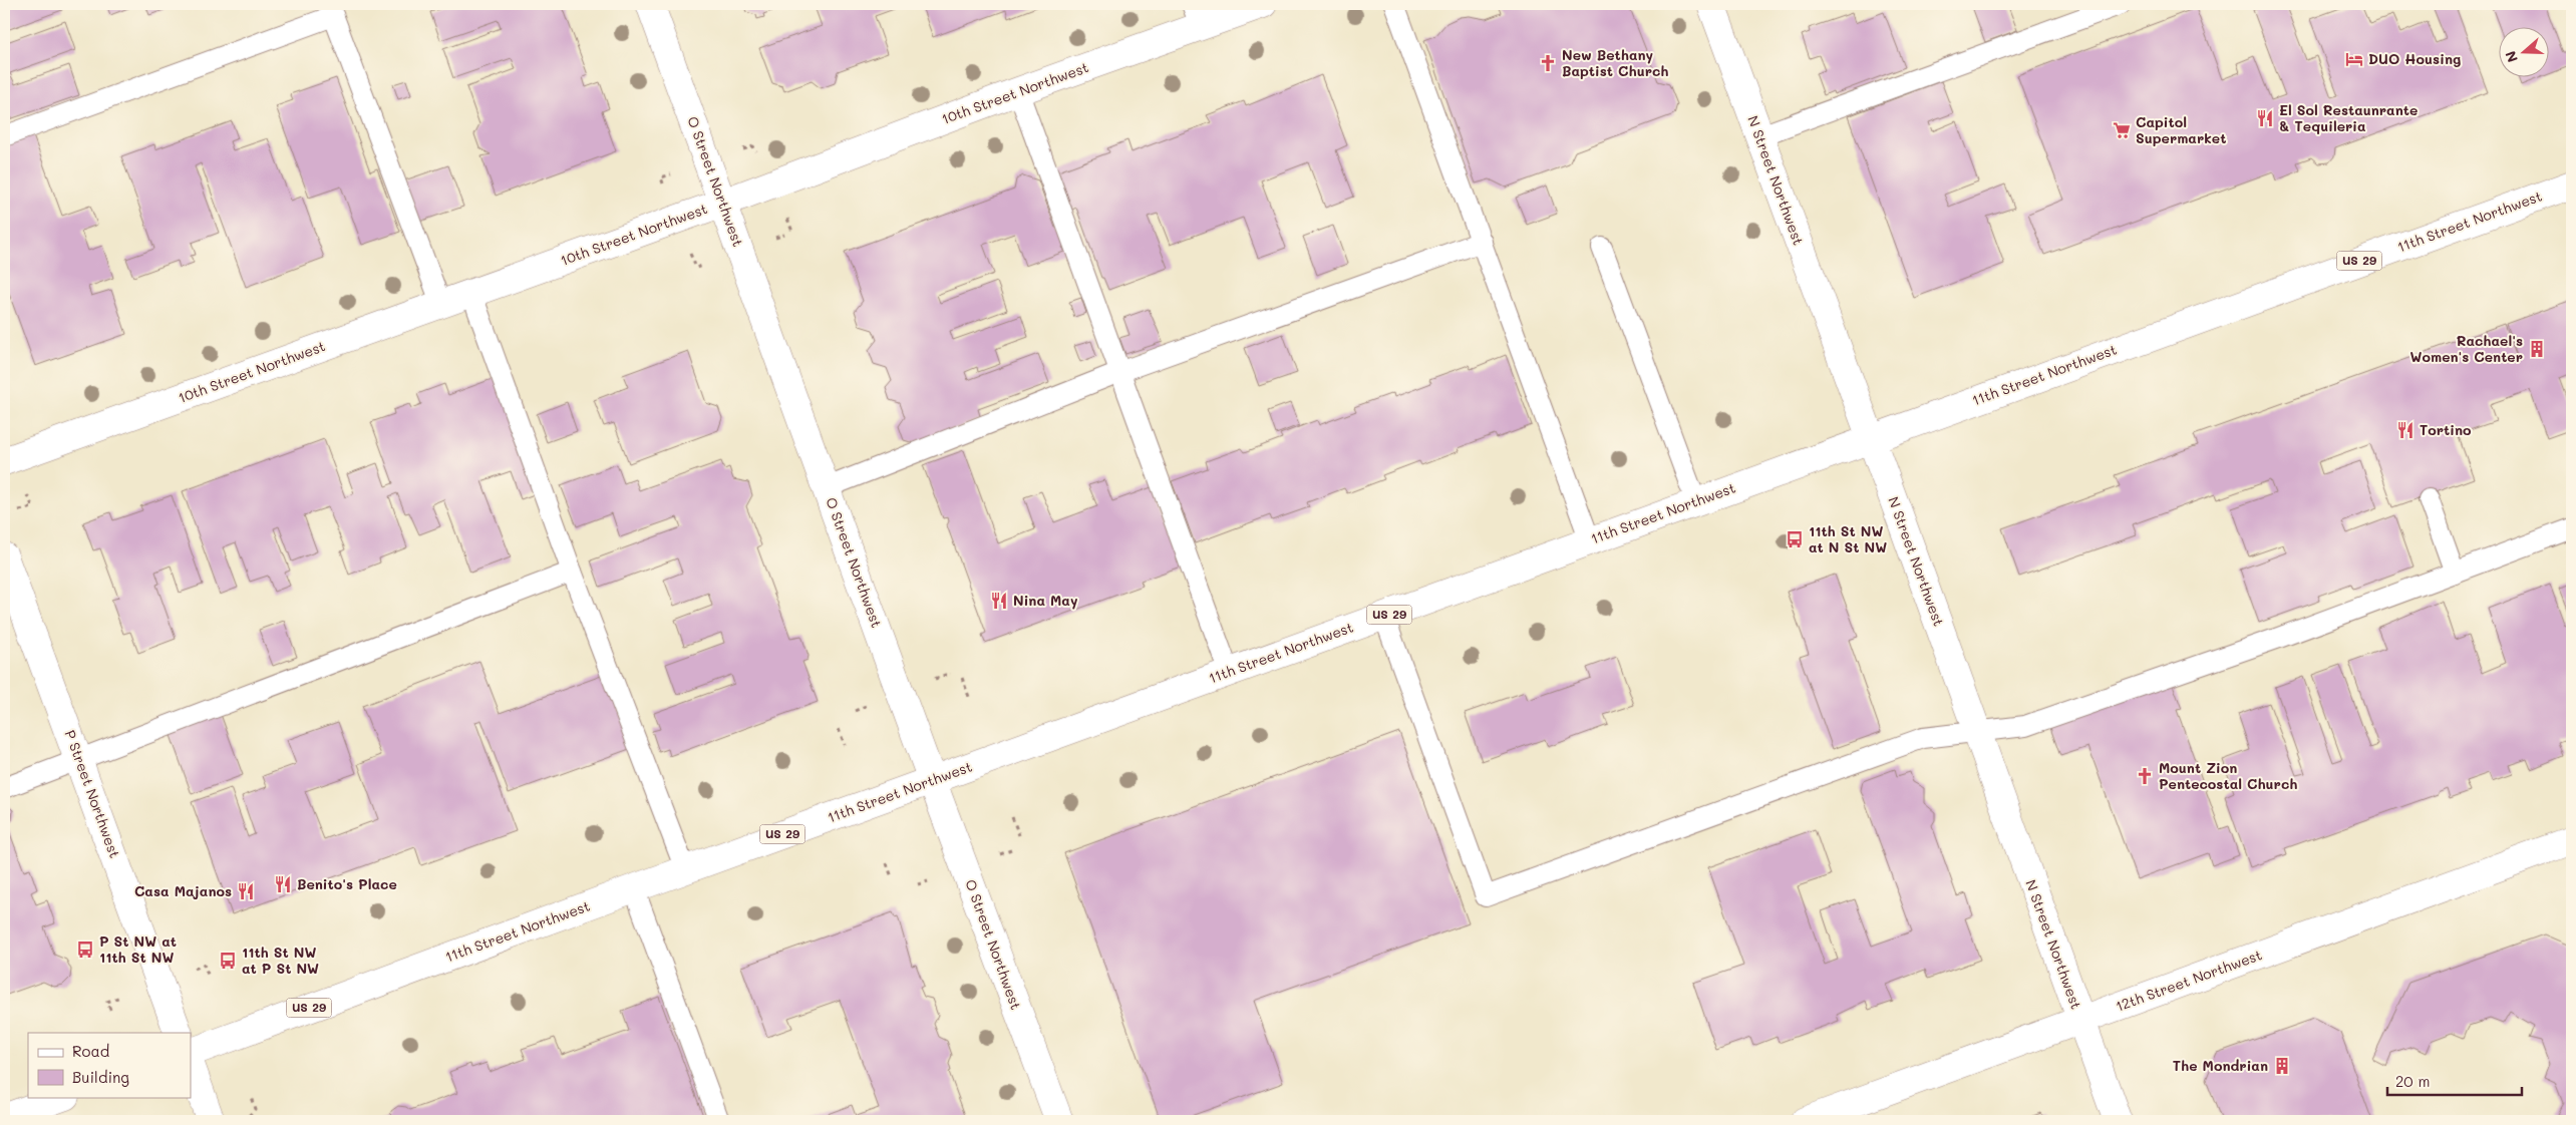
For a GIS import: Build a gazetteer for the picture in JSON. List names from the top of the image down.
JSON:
{
  "streets": {
    "main road": [
      "10th Street Northwest",
      "N Street Northwest",
      "O Street Northwest",
      "11th Street Northwest",
      "US 29",
      "P Street Northwest",
      "12th Street Northwest"
    ]
  },
  "crossings": [
    ["10th Street Northwest", "O Street Northwest"],
    ["N Street Northwest", "11th Street Northwest"],
    ["N Street Northwest", "12th Street Northwest"],
    ["O Street Northwest", "11th Street Northwest"]
  ],
  "places": {
    "hotel": ["DUO Housing"],
    "church": ["New Bethany Baptist Church", "Mount Zion Pentecostal Church"],
    "restaurant": [
      "El Sol Restaunrante & Tequileria",
      "Tortino",
      "Nina May",
      "Benito's Place",
      "Casa Majanos"
    ],
    "supermarket": ["Capitol Supermarket"],
    "building": ["Rachael's Women's Center", "The Mondrian"],
    "bus stop": ["11th St NW at N St NW", "P St NW at 11th St NW", "11th St NW at P St NW"]
  },
  "legend": ["Road", "Building"],
  "scale_bar": "20 m",
  "north": "left"
}
